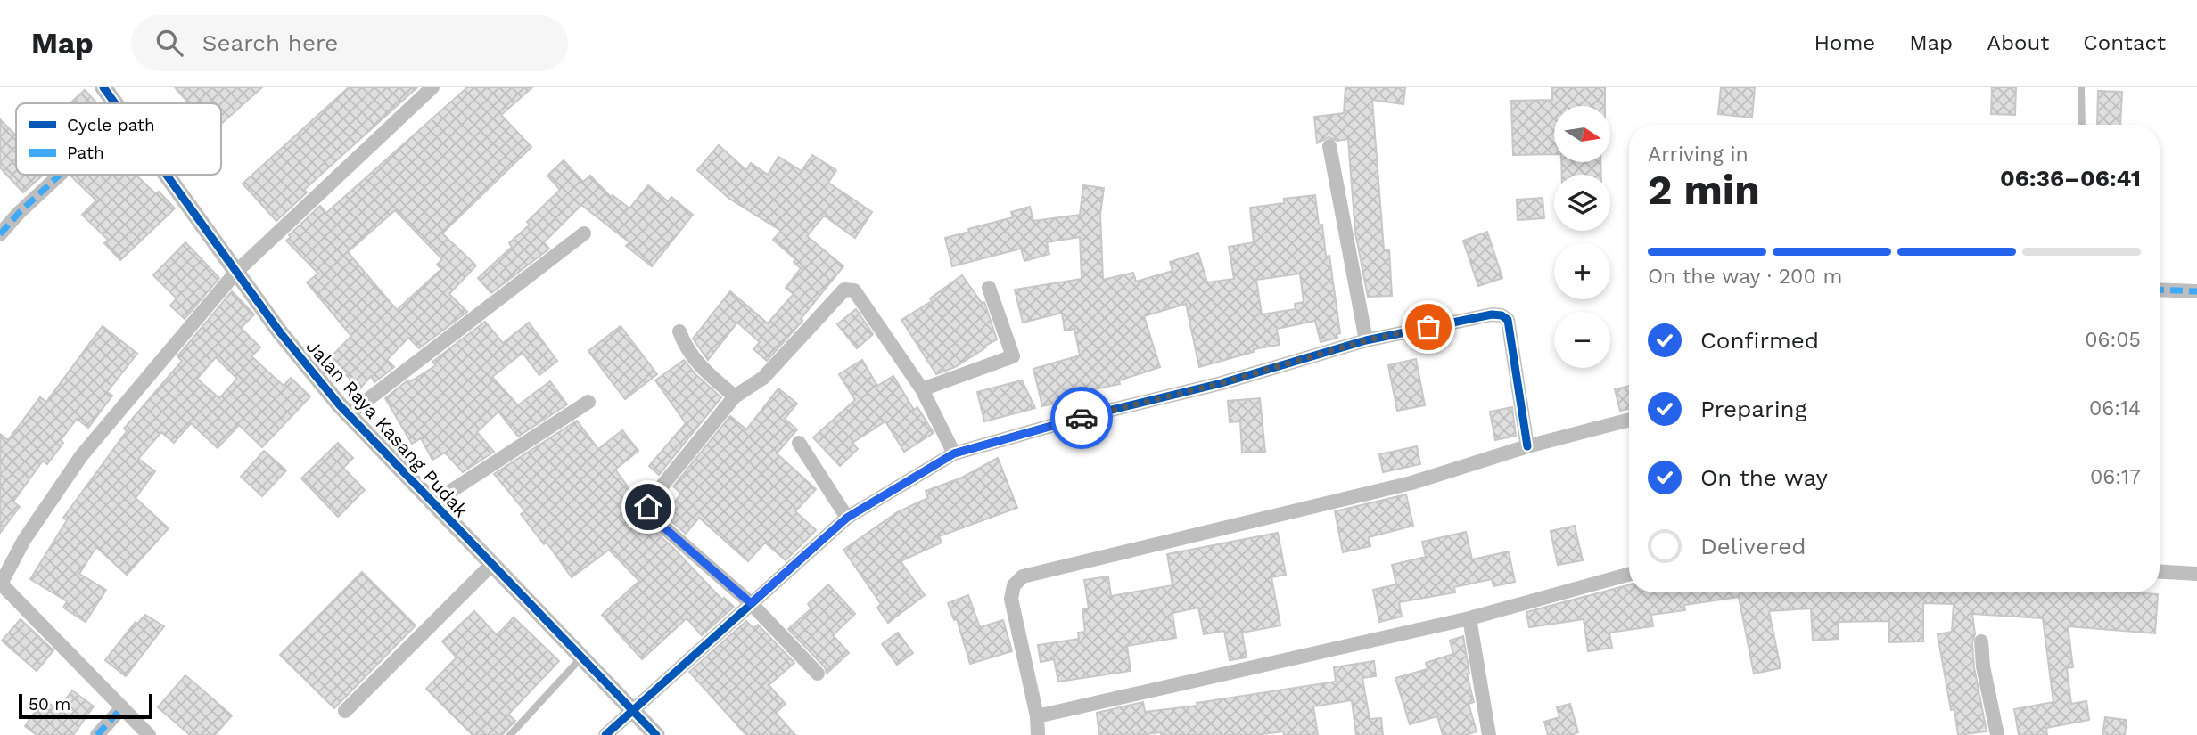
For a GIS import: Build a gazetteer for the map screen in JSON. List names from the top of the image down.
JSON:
{
  "streets": {
    "street": ["Jalan Raya Kasang Pudak"]
  },
  "legend": ["Cycle path", "Path"],
  "scale_bar": "50 m",
  "north": "right",
  "page": {
    "header": "Map",
    "search": "Search here",
    "nav": [
      "Home",
      "Map",
      "About",
      "Contact"
    ],
    "map_buttons": ["+", "−"],
    "heading": ["2 min", "Arriving in", "06:36–06:41"],
    "bar": "On the way · 200 m",
    "list": [
      ["Confirmed", "06:05"],
      ["Preparing", "06:14"],
      ["On the way", "06:17"],
      "Delivered"
    ],
    "scale": "50 m"
  }
}
